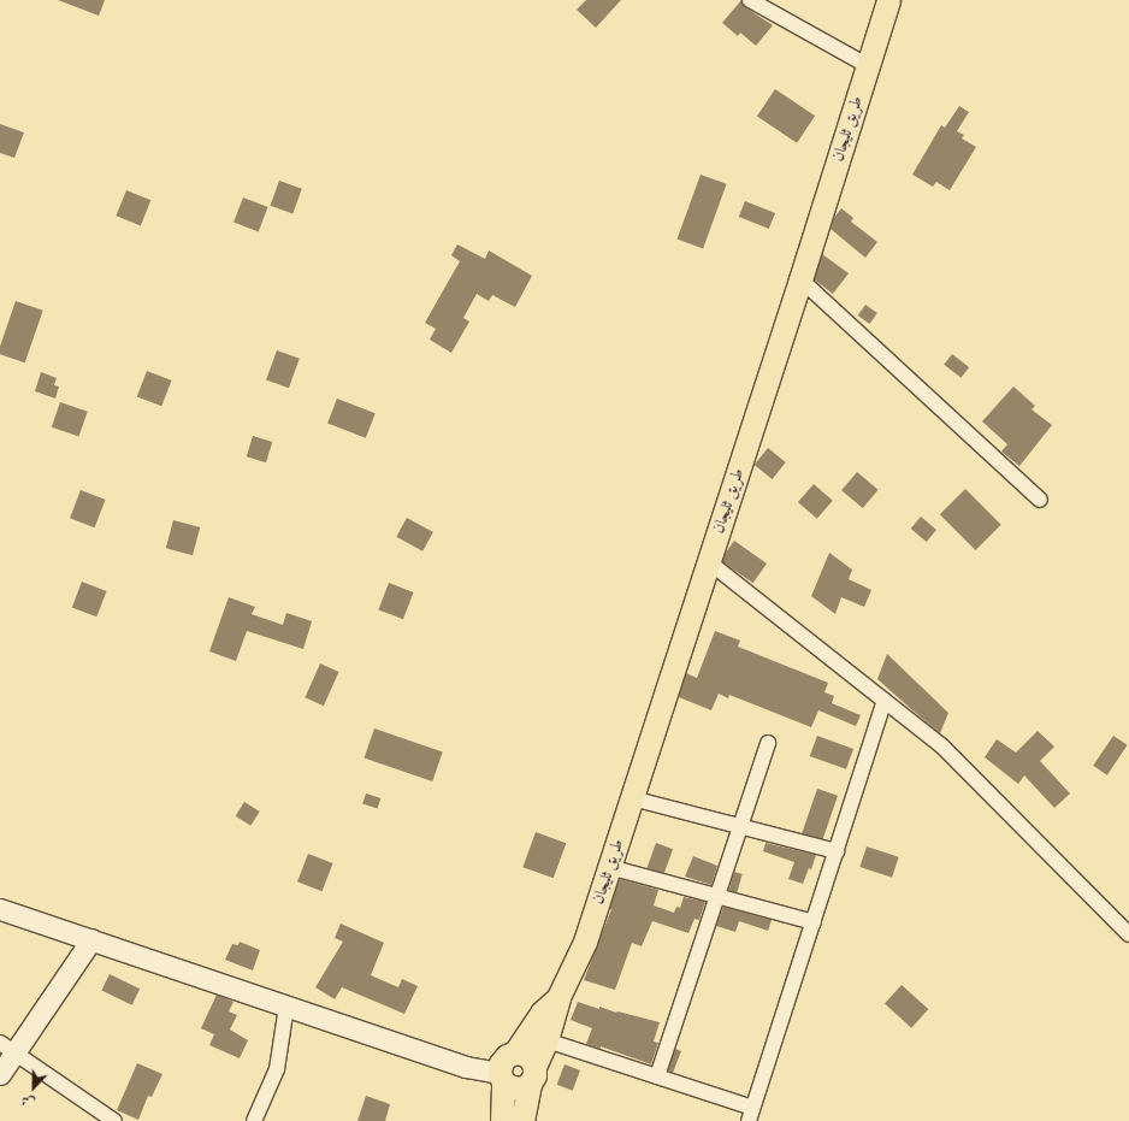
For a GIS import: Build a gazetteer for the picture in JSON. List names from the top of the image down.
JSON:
{
  "streets": {
    "main road": ["طريق ثليجان"]
  },
  "north": "bottom"
}
